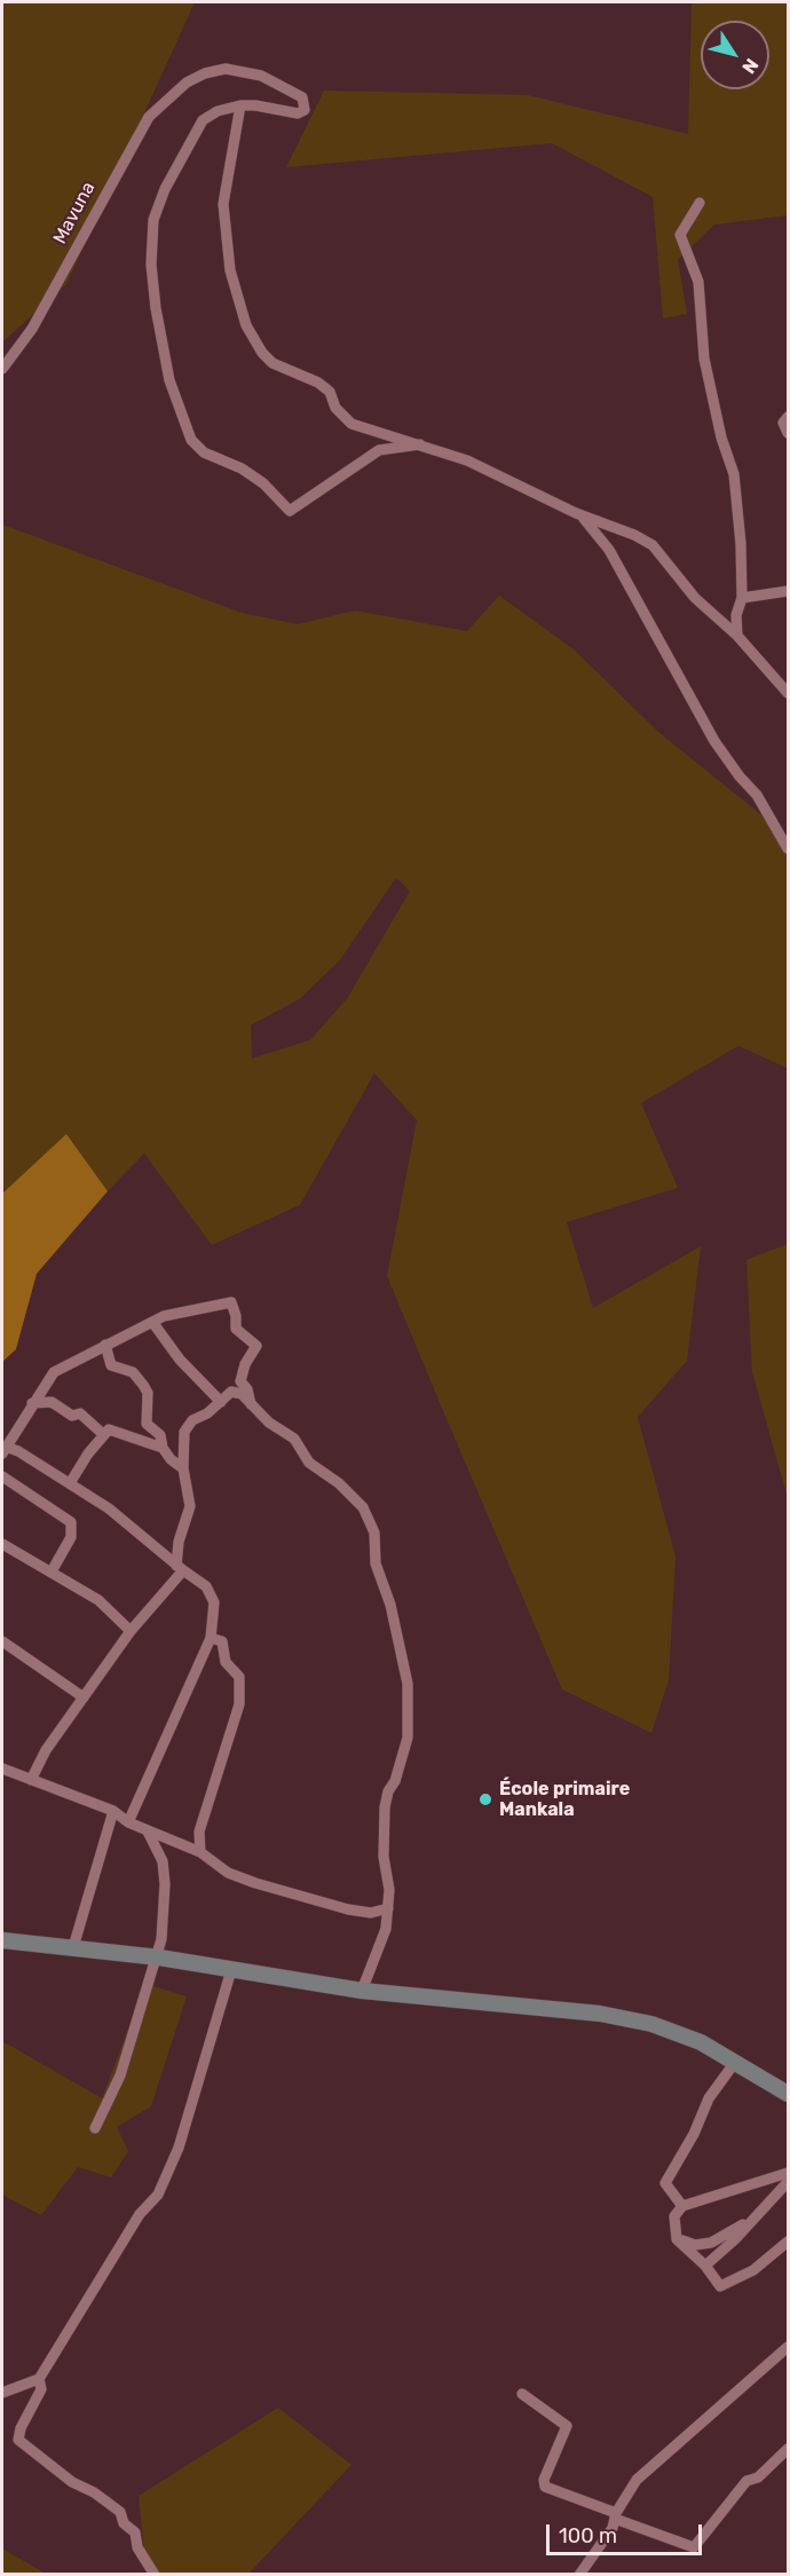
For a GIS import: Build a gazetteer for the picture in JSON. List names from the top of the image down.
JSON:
{
  "streets": {
    "street": ["Mavuna"]
  },
  "places": ["École primaire Mankala"],
  "scale_bar": "100 m",
  "north": "bottom right"
}
